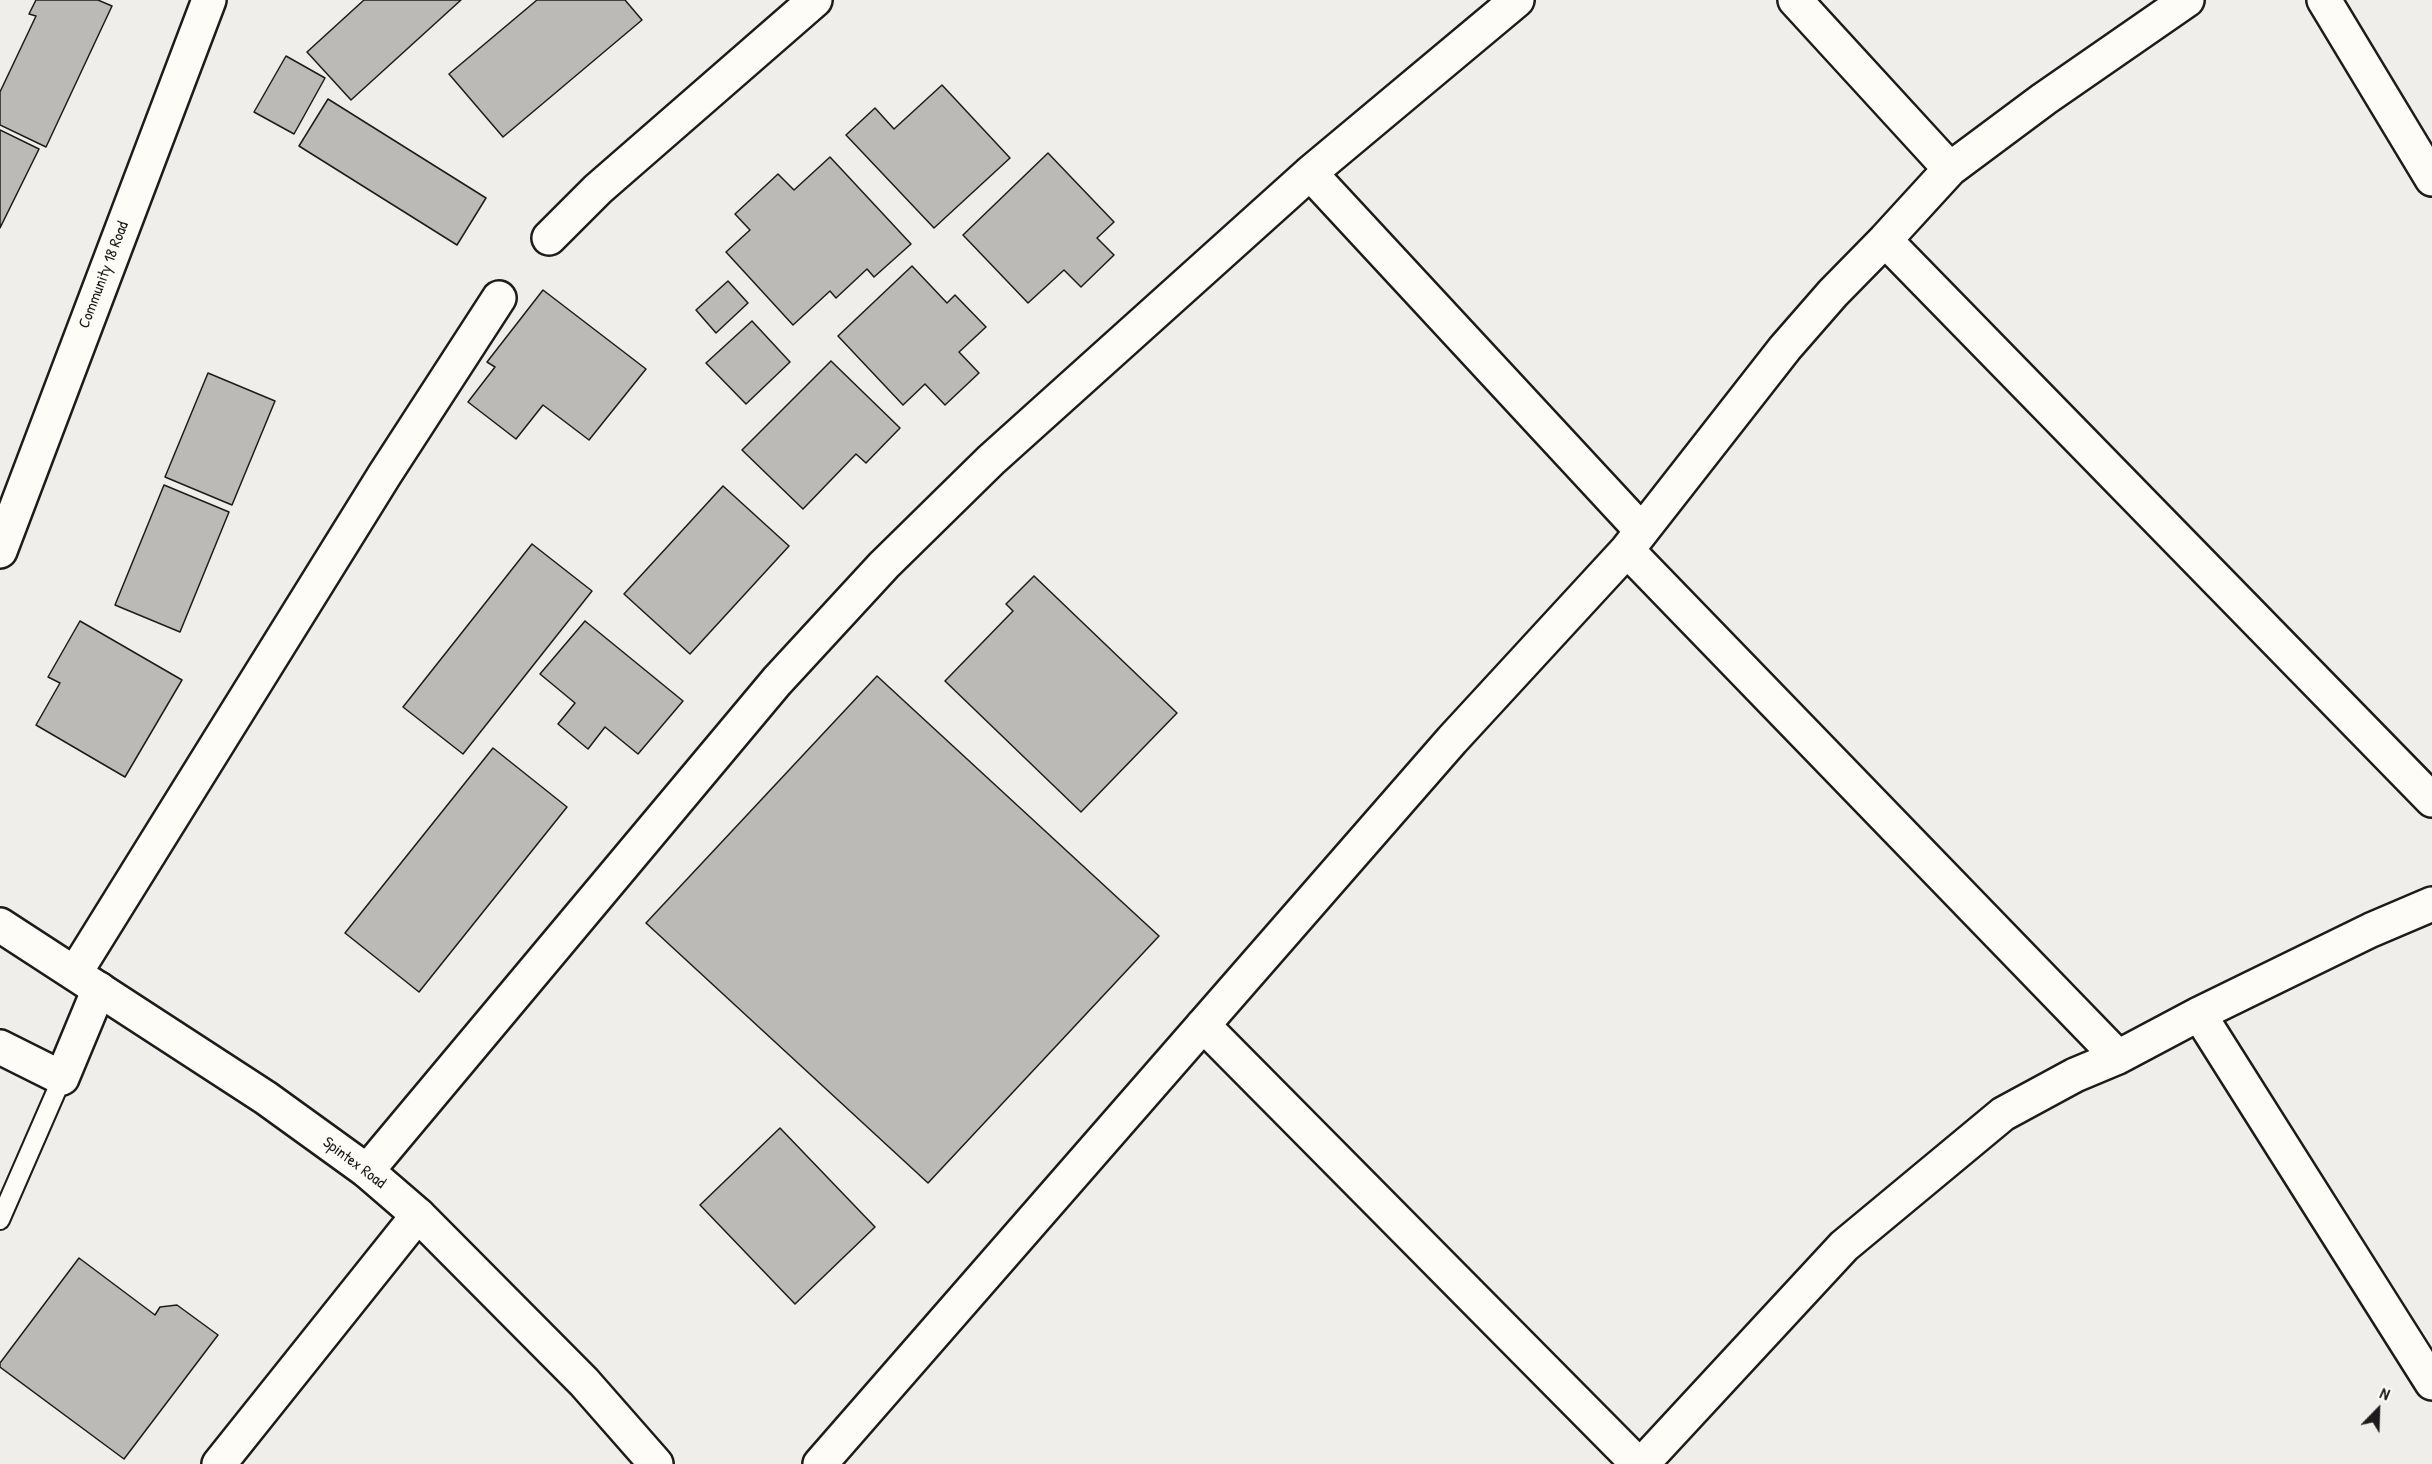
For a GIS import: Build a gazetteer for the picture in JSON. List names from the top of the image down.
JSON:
{
  "streets": {
    "street": ["Community 18 Road", "Spintex Road"]
  },
  "north": "top right"
}
